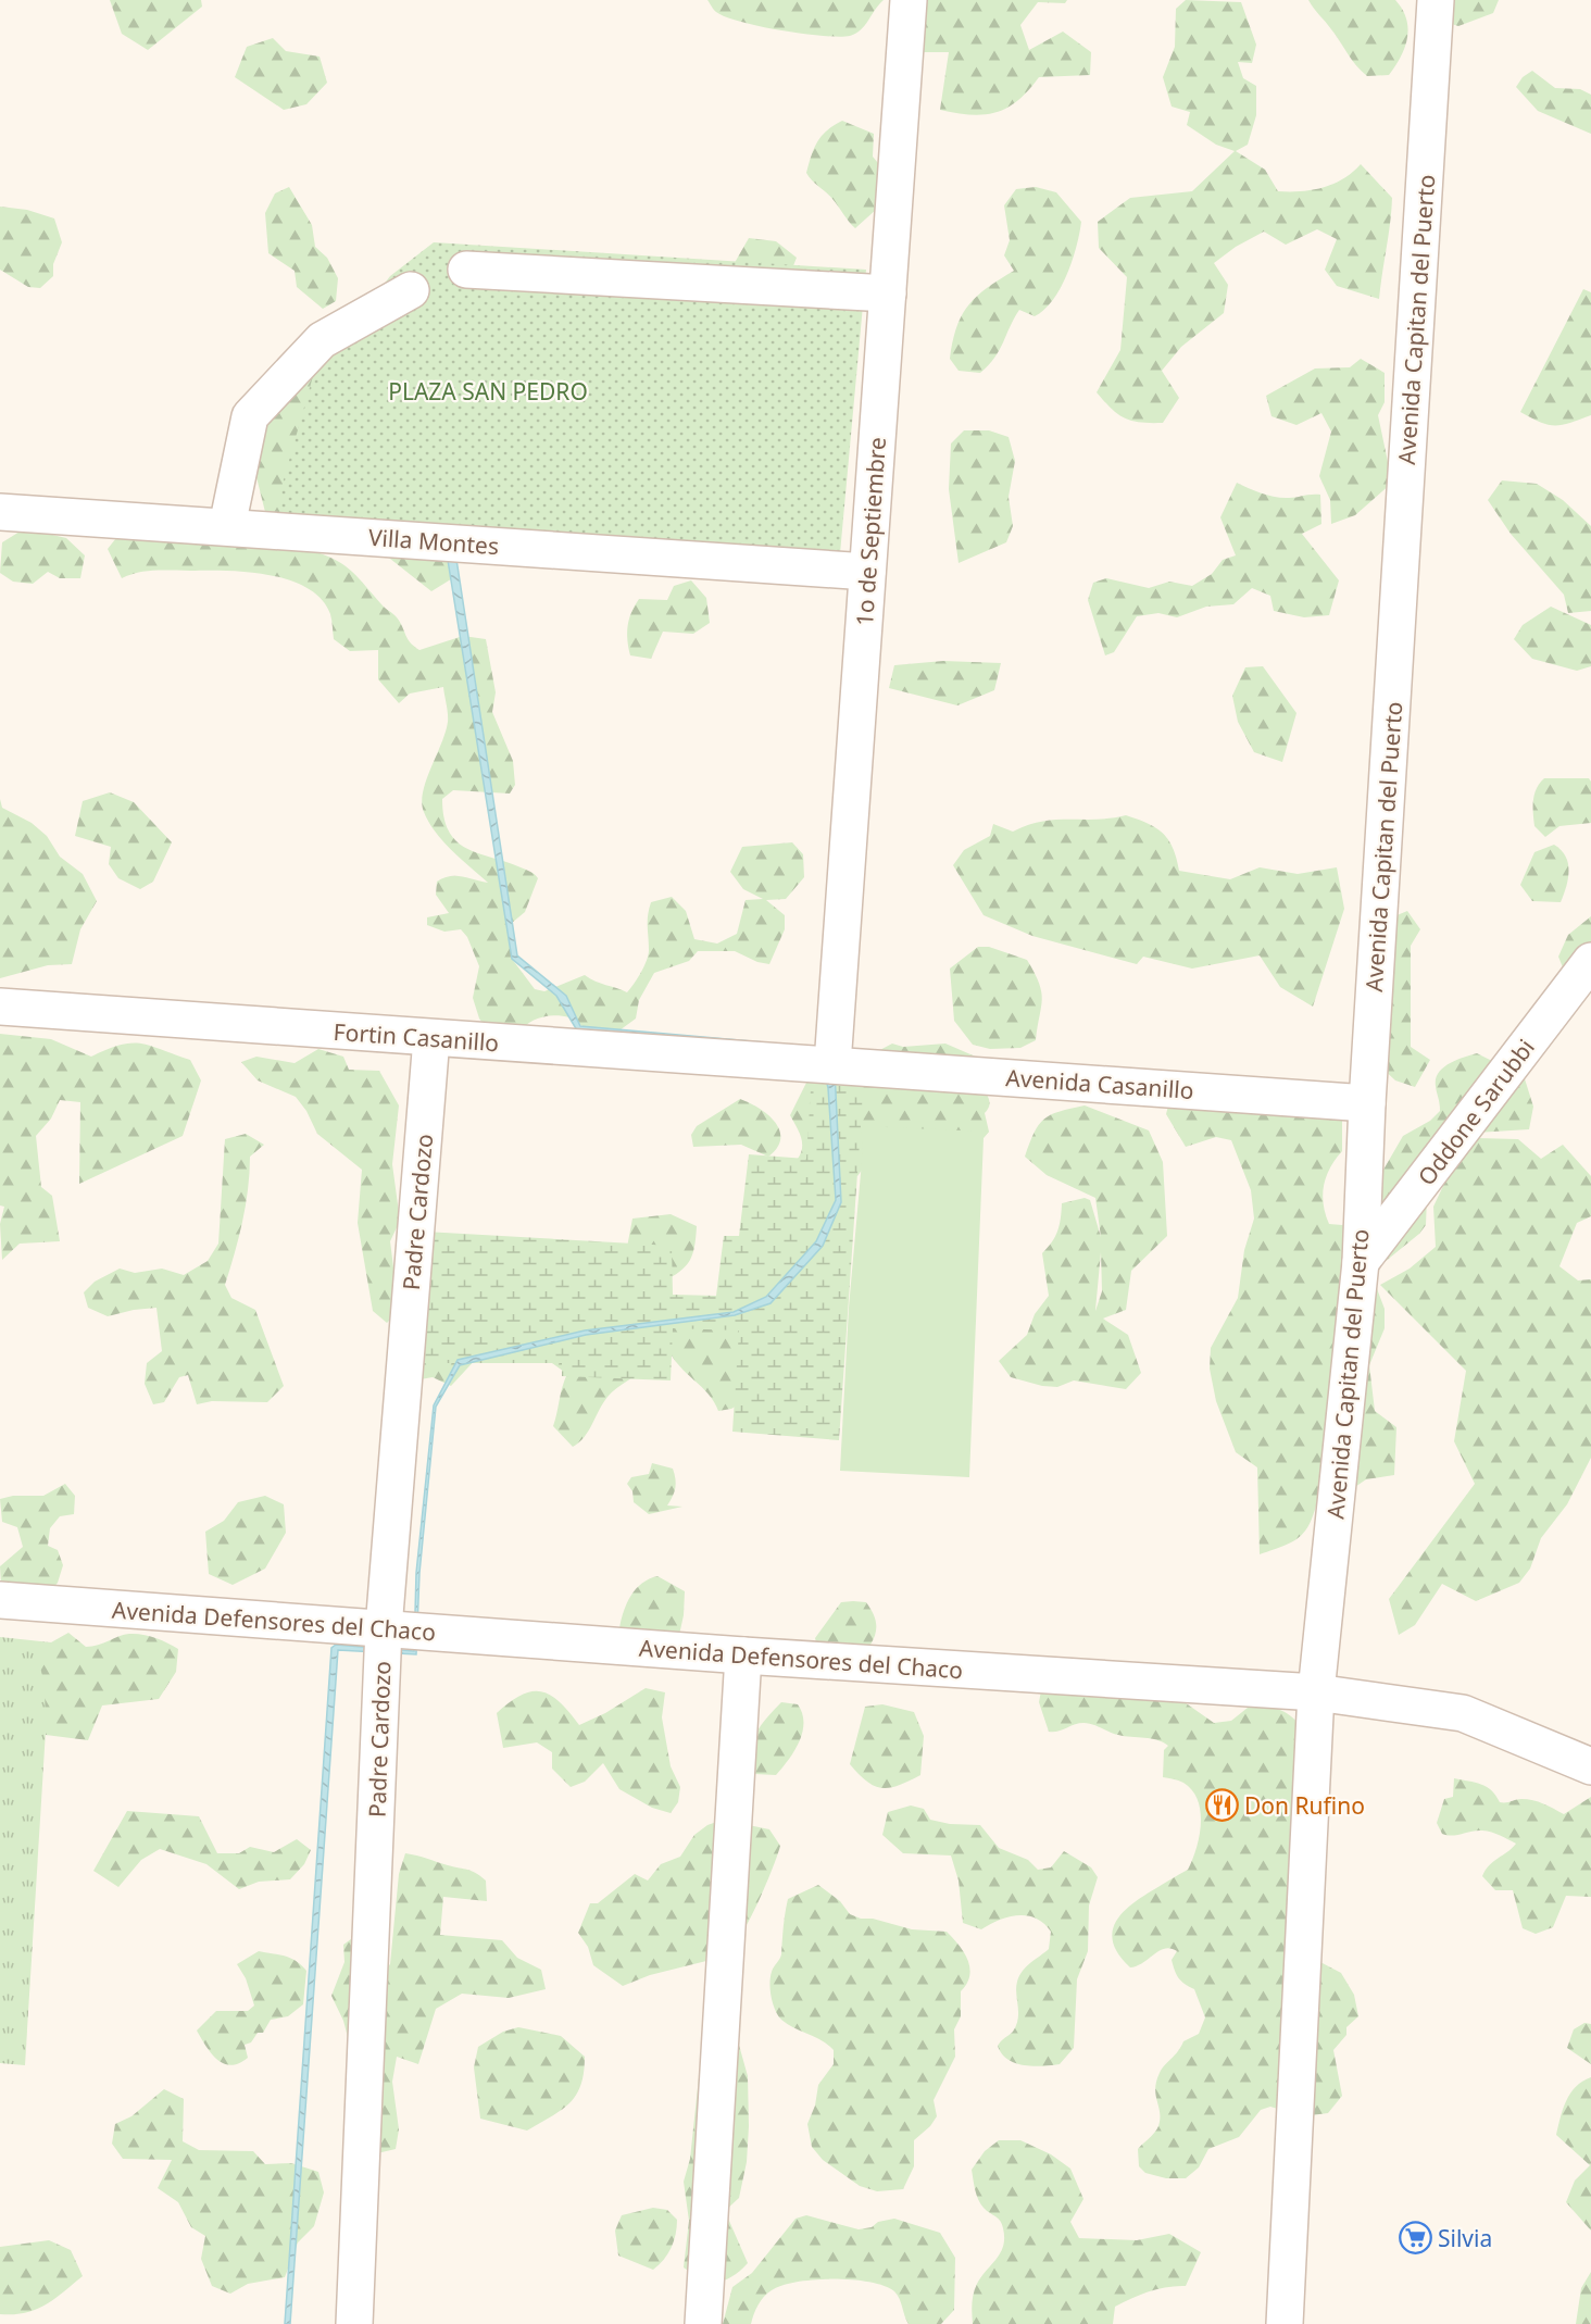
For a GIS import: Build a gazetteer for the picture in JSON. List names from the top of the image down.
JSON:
{
  "streets": {
    "street": [
      "Avenida Capitan del Puerto",
      "1o de Septiembre",
      "Villa Montes",
      "Fortin Casanillo",
      "Avenida Casanillo",
      "Oddone Sarubbi",
      "Padre Cardozo",
      "Avenida Defensores del Chaco"
    ]
  },
  "crossings": [
    ["Avenida Capitan del Puerto", "Avenida Casanillo"],
    ["Avenida Capitan del Puerto", "Oddone Sarubbi"],
    ["Avenida Capitan del Puerto", "Avenida Defensores del Chaco"],
    ["1o de Septiembre", "Villa Montes"],
    ["1o de Septiembre", "Fortin Casanillo"],
    ["1o de Septiembre", "Avenida Casanillo"],
    ["Fortin Casanillo", "Avenida Casanillo"],
    ["Fortin Casanillo", "Padre Cardozo"],
    ["Padre Cardozo", "Avenida Defensores del Chaco"]
  ],
  "parks": ["PLAZA SAN PEDRO"],
  "places": {
    "restaurant": ["Don Rufino"],
    "supermarket": ["Silvia"]
  }
}
